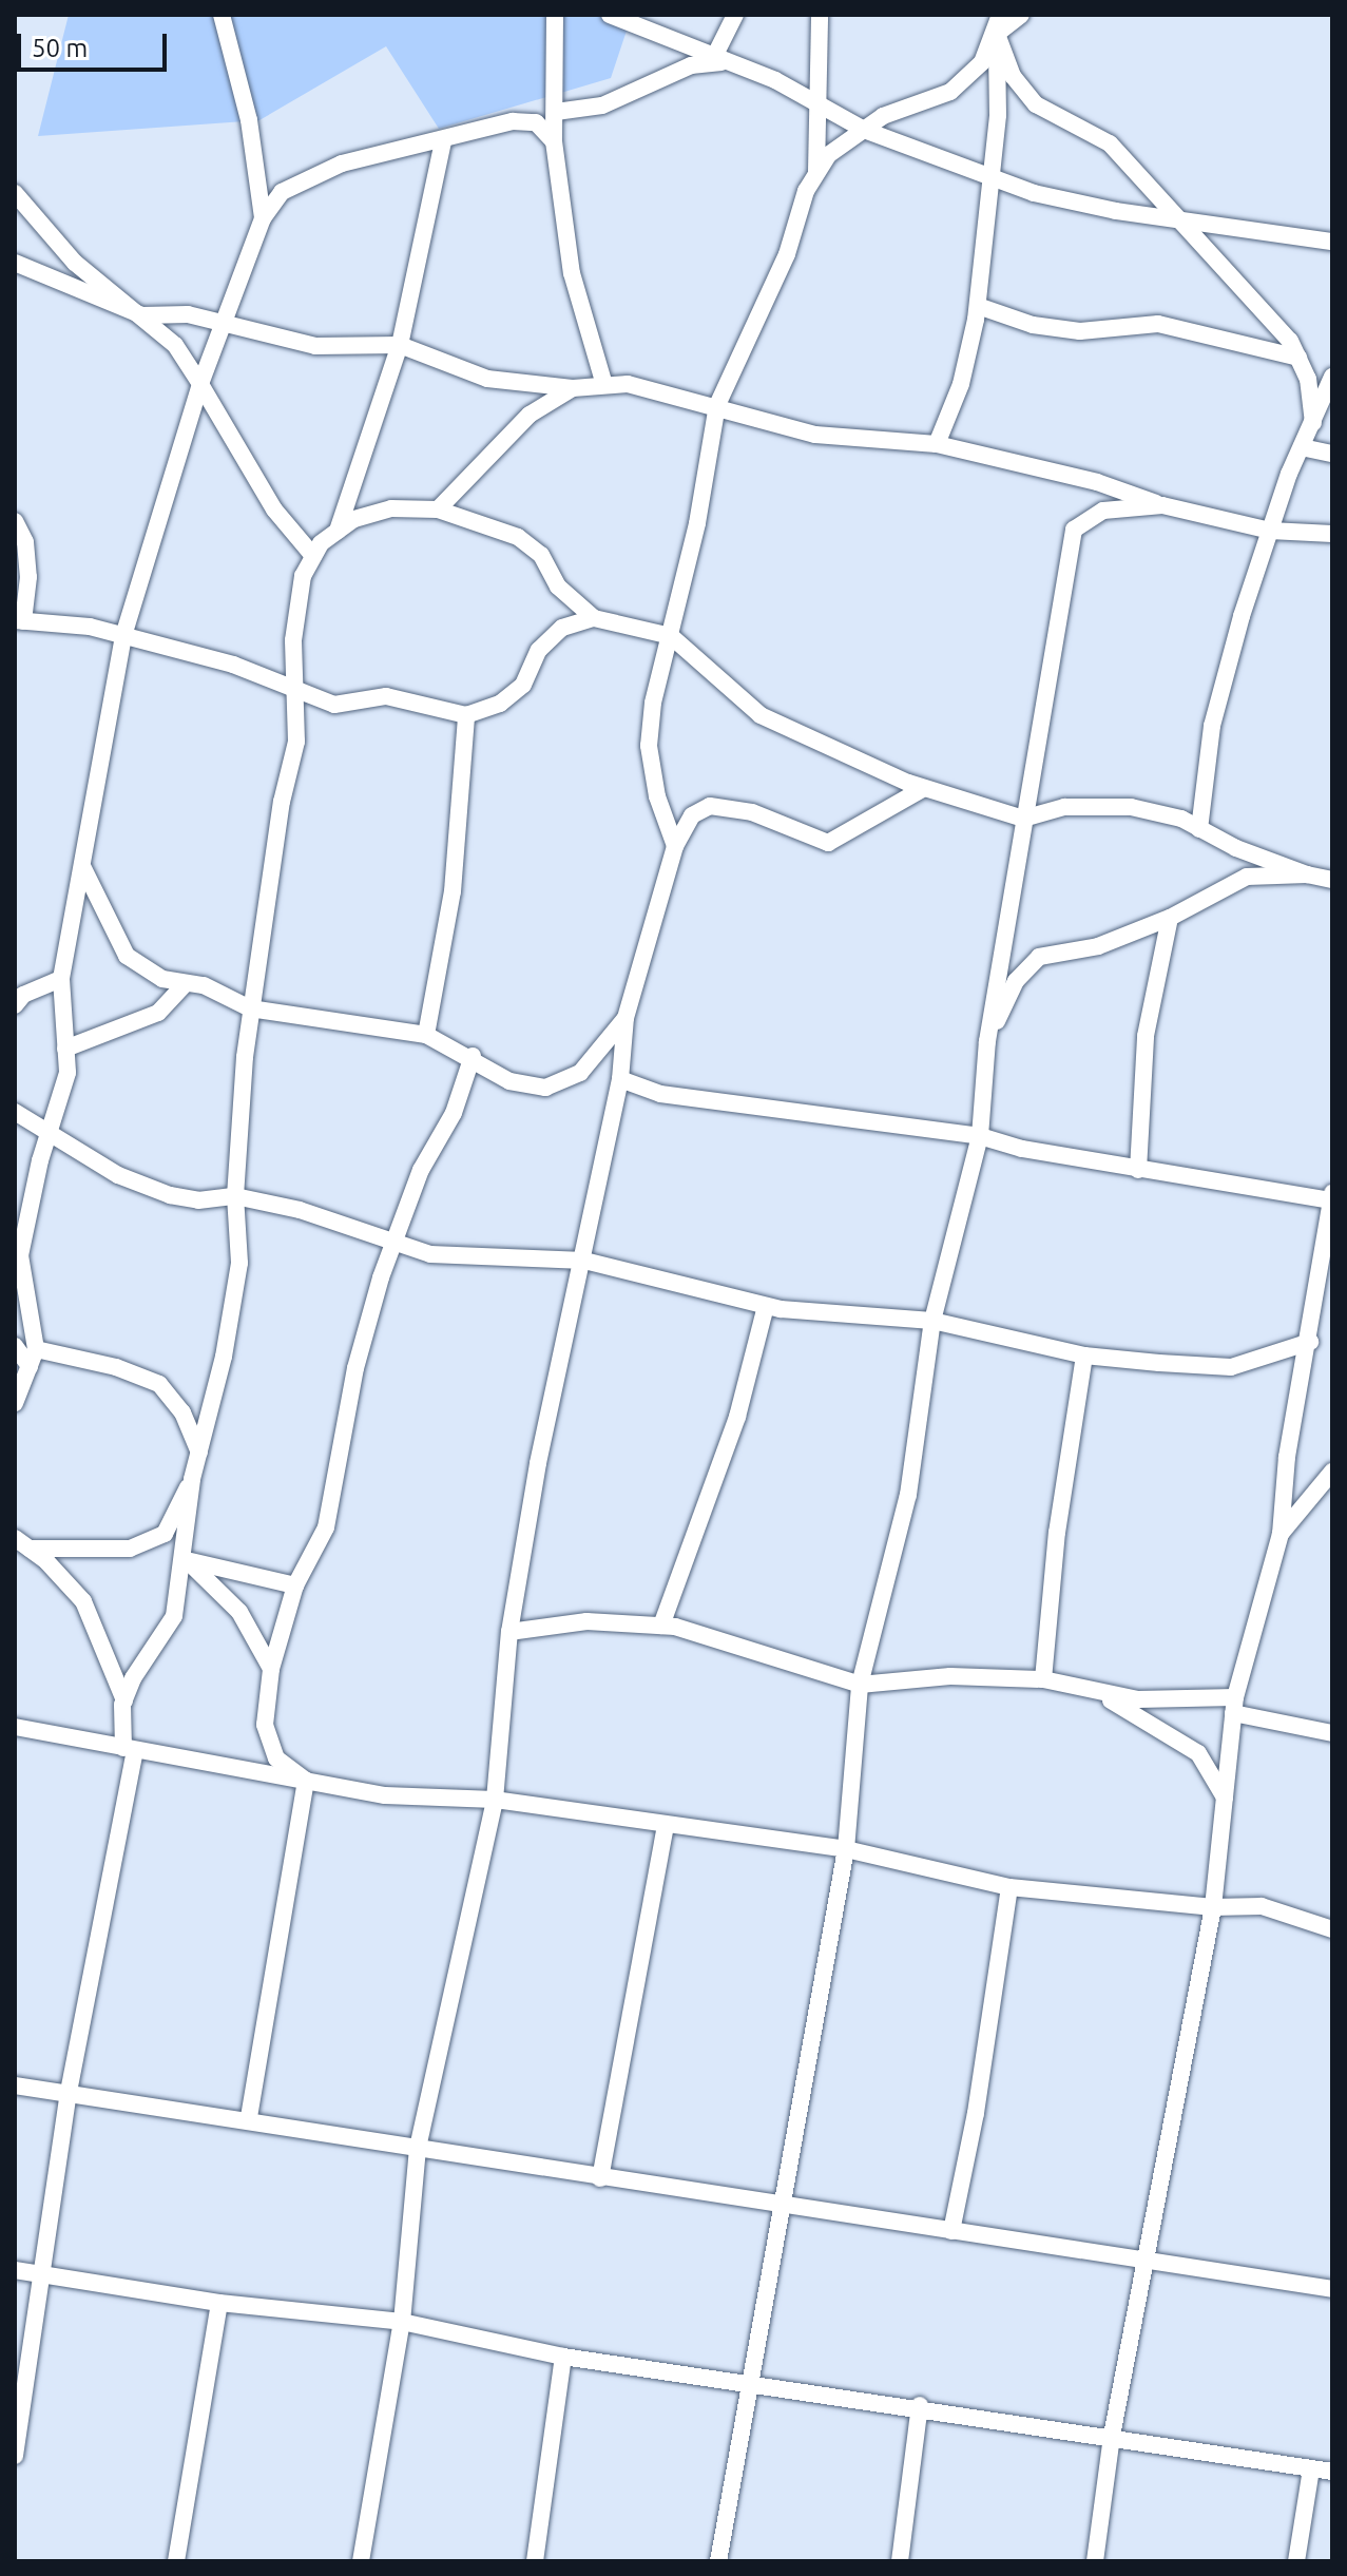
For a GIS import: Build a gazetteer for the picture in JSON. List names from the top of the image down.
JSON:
{
  "scale_bar": "50 m"
}
